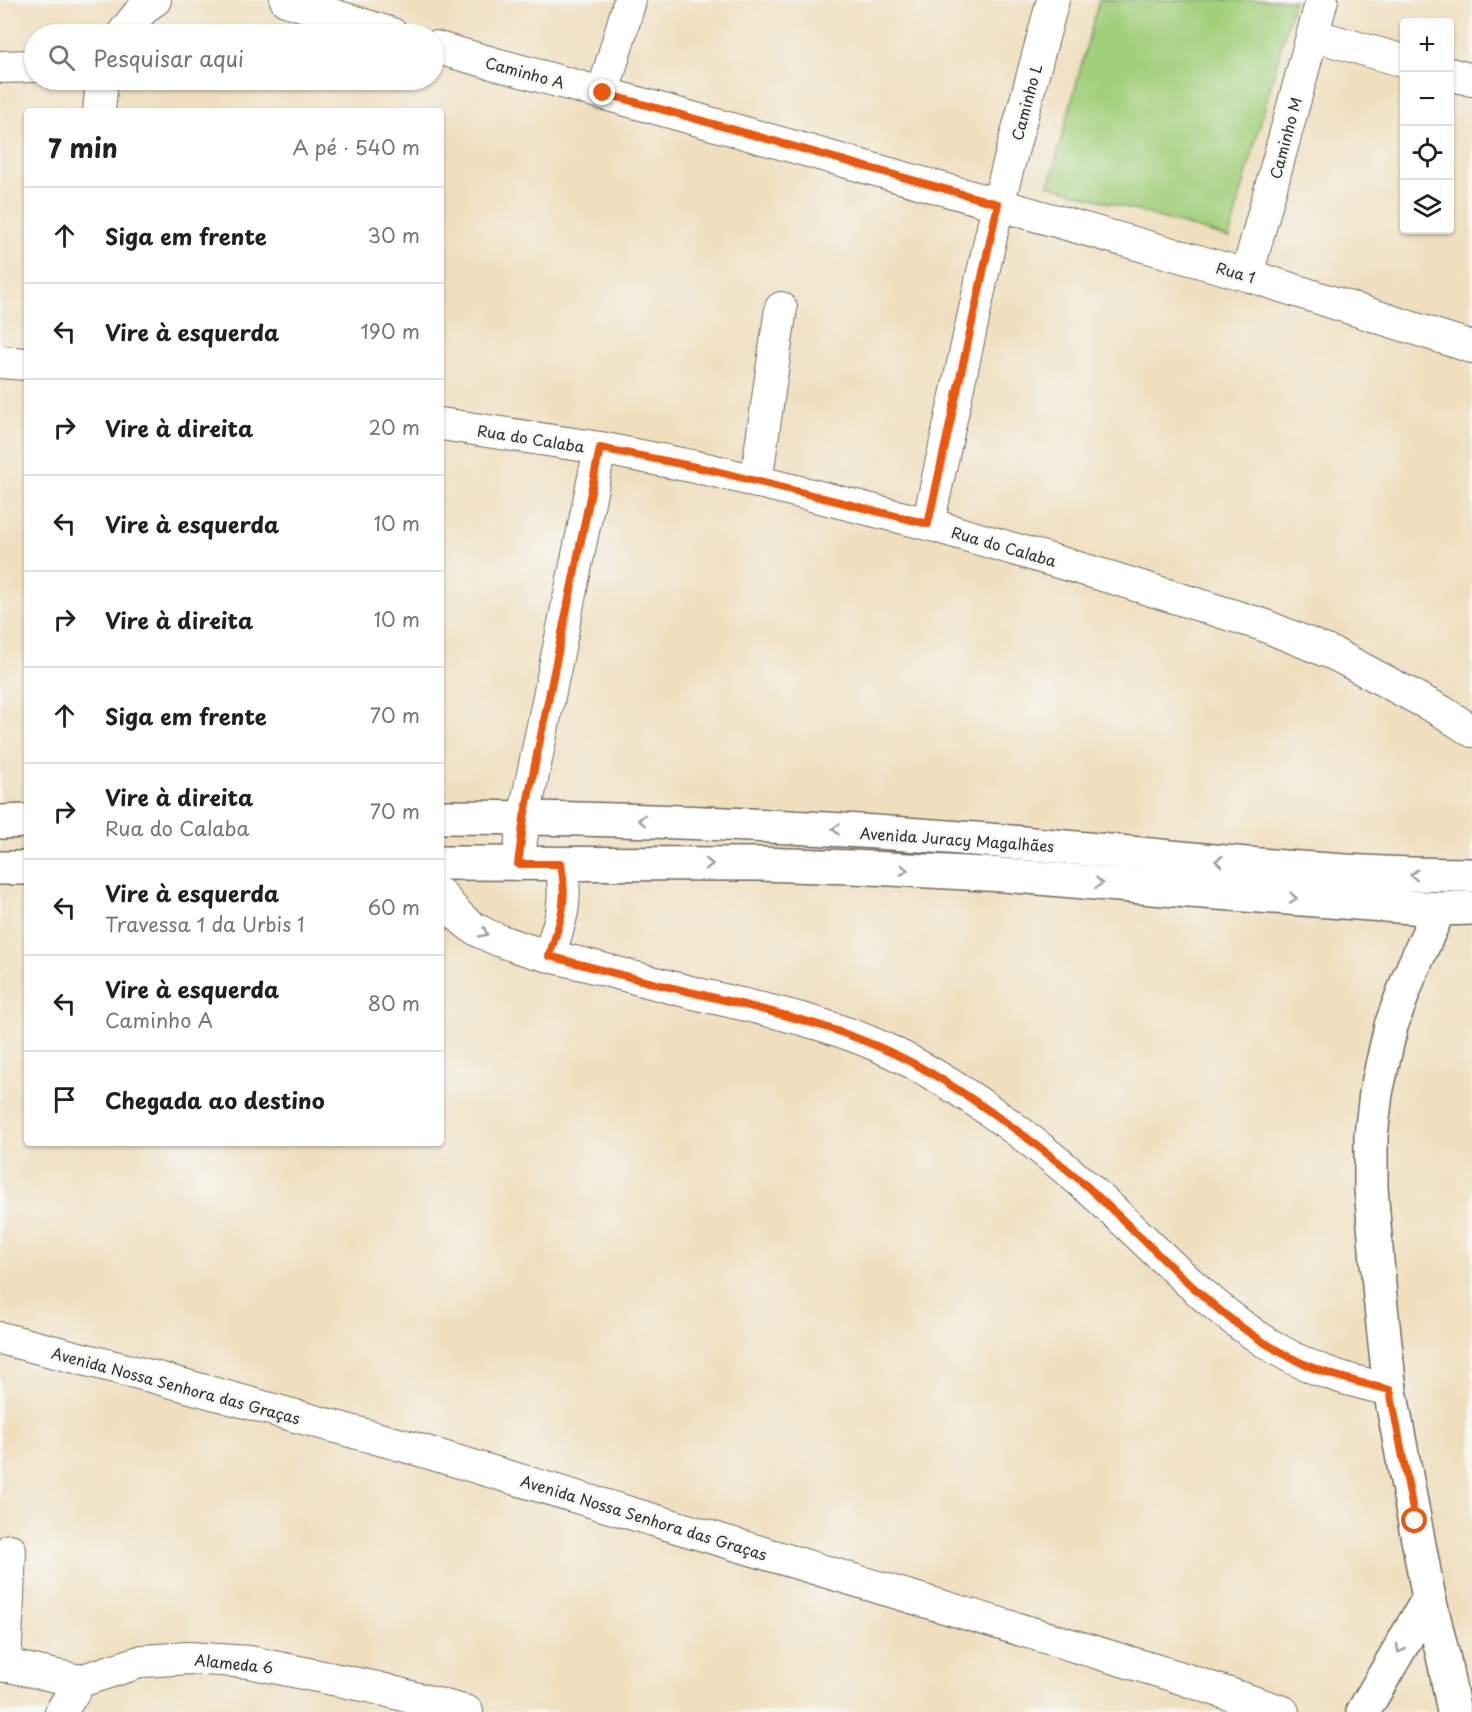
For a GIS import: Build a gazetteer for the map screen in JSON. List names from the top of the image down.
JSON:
{
  "streets": {
    "main road": ["Avenida Juracy Magalhães"],
    "street": [
      "Caminho A",
      "Caminho L",
      "Caminho M",
      "Rua 1",
      "Rua do Calaba",
      "Avenida Nossa Senhora das Graças",
      "Alameda 6"
    ]
  },
  "crossings": [
    ["Caminho A", "Caminho L"],
    ["Caminho A", "Rua 1"],
    ["Caminho L", "Rua 1"],
    ["Caminho L", "Rua do Calaba"],
    ["Caminho M", "Rua 1"]
  ],
  "page": {
    "map_buttons": ["+", "−"],
    "search": "Pesquisar aqui",
    "heading": ["7 min", "A pé · 540 m"],
    "list": [
      ["Siga em frente", "30 m"],
      ["Vire à esquerda", "190 m"],
      ["Vire à direita", "20 m"],
      ["Vire à esquerda", "10 m"],
      ["Vire à direita", "10 m"],
      ["Siga em frente", "70 m"],
      ["Vire à direita", "Rua do Calaba", "70 m"],
      ["Vire à esquerda", "Travessa 1 da Urbis 1", "60 m"],
      ["Vire à esquerda", "Caminho A", "80 m"],
      "Chegada ao destino"
    ]
  }
}
